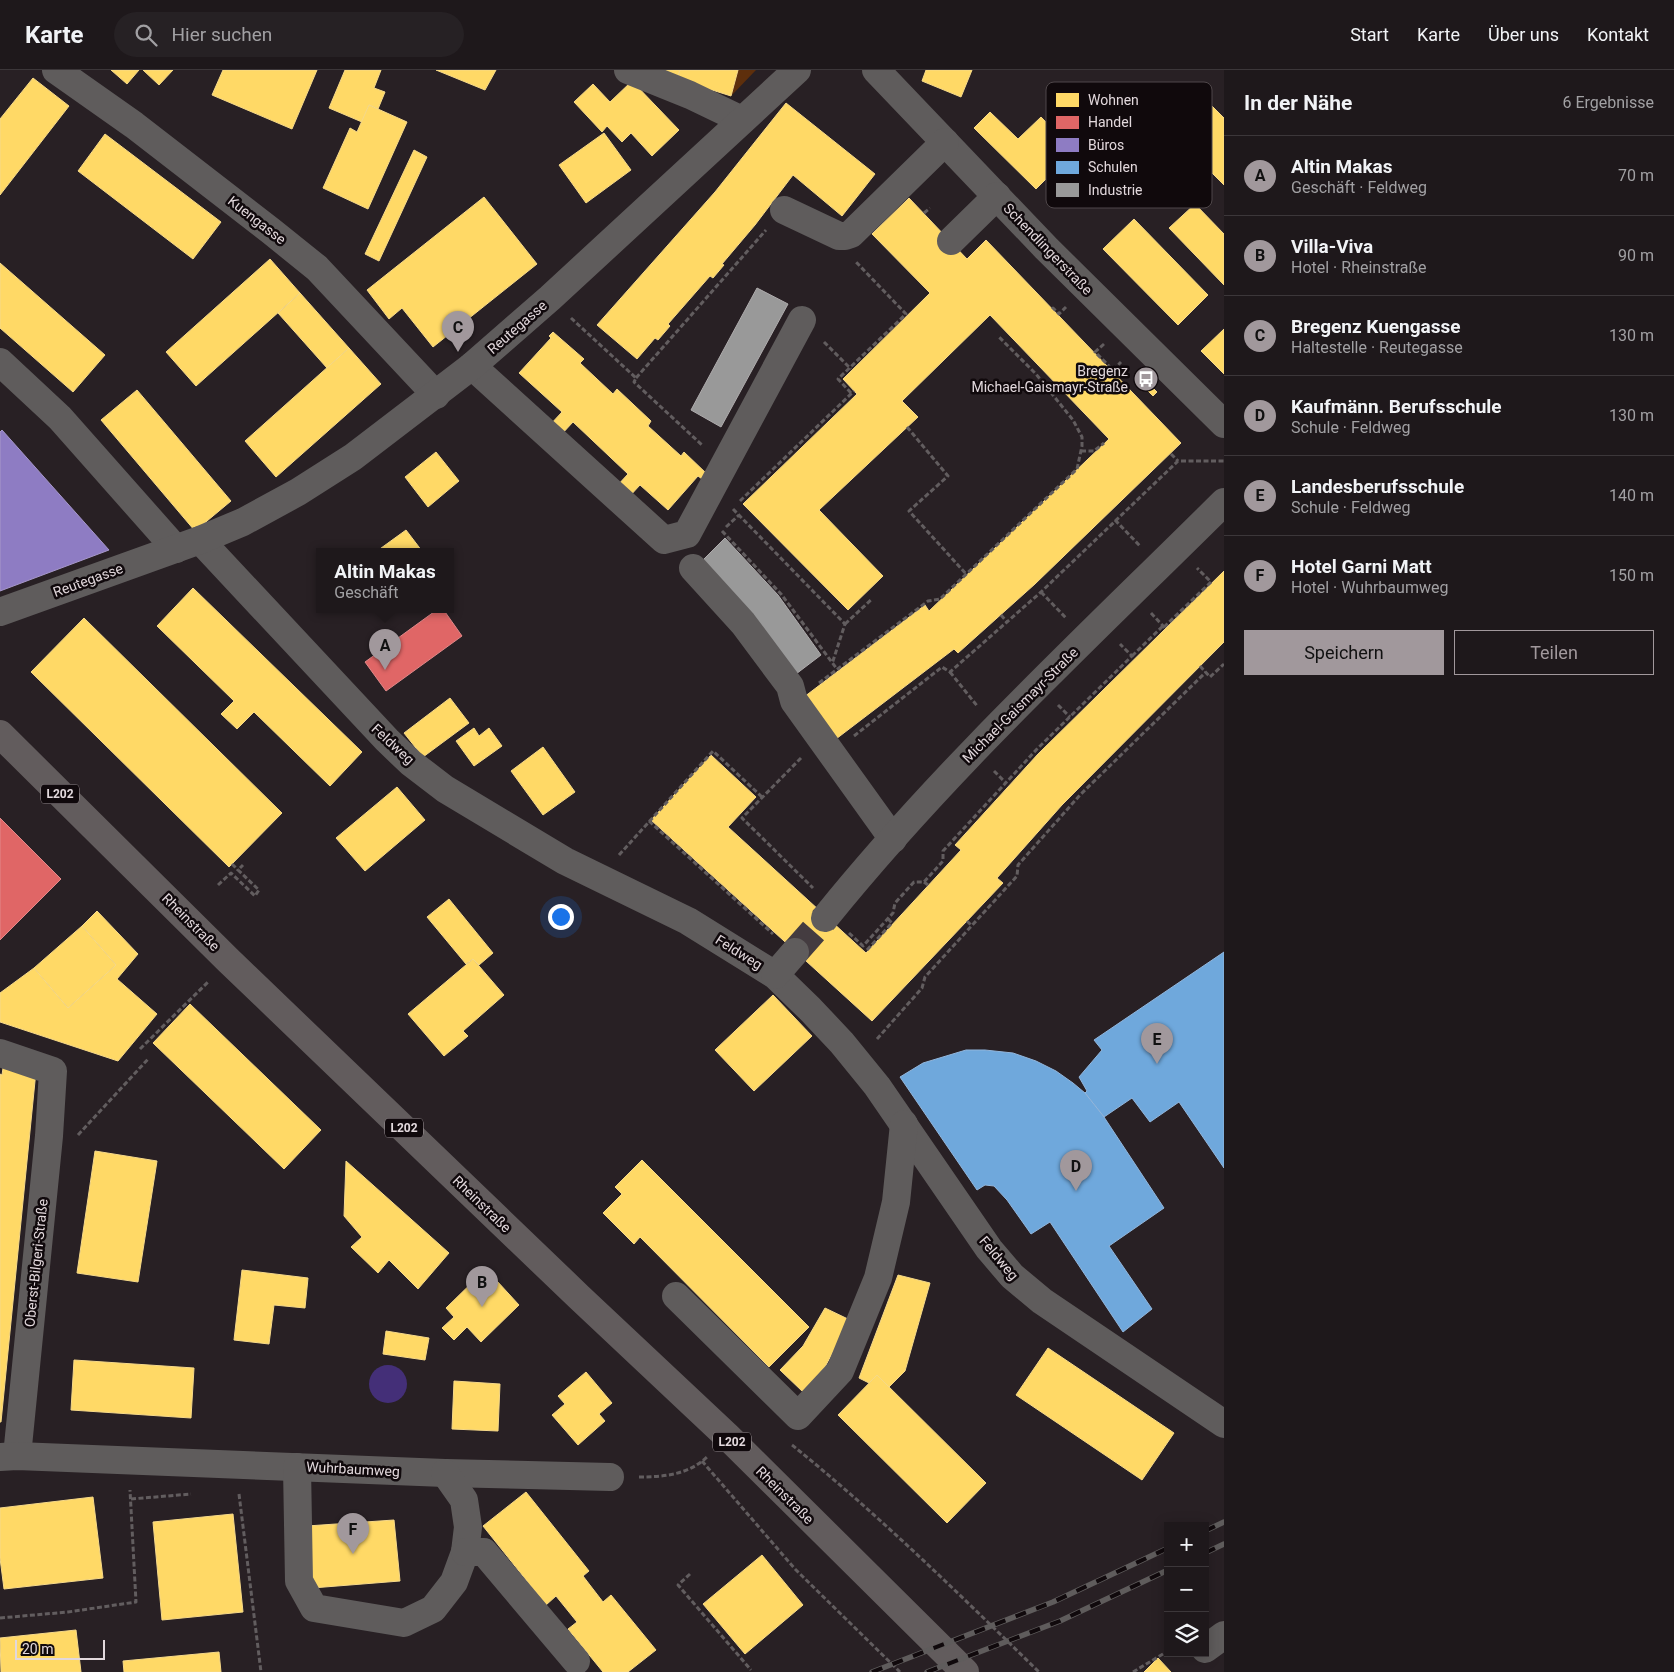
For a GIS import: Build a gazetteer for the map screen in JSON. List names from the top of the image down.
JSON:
{
  "streets": {
    "main road": ["L202", "Rheinstraße"],
    "street": [
      "Kuengasse",
      "Schendlingerstraße",
      "Reutegasse",
      "Michael-Gaismayr-Straße",
      "Feldweg",
      "Oberst-Bilgeri-Straße",
      "Wuhrbaumweg"
    ]
  },
  "crossings": [
    ["Kuengasse", "Reutegasse"],
    ["Reutegasse", "Feldweg"],
    ["Oberst-Bilgeri-Straße", "Wuhrbaumweg"]
  ],
  "places": {
    "bus stop": ["Bregenz Michael-Gaismayr-Straße"]
  },
  "legend": [
    "Wohnen",
    "Handel",
    "Büros",
    "Schulen",
    "Industrie"
  ],
  "scale_bar": "20 m",
  "page": {
    "header": "Karte",
    "search": "Hier suchen",
    "nav": [
      "Start",
      "Karte",
      "Über uns",
      "Kontakt"
    ],
    "heading": ["In der Nähe", "6 Ergebnisse"],
    "list": [
      {
        "mark": "A",
        "name": "Altin Makas",
        "note": "Geschäft · Feldweg",
        "value": "70 m"
      },
      {
        "mark": "B",
        "name": "Villa-Viva",
        "note": "Hotel · Rheinstraße",
        "value": "90 m"
      },
      {
        "mark": "C",
        "name": "Bregenz Kuengasse",
        "note": "Haltestelle · Reutegasse",
        "value": "130 m"
      },
      {
        "mark": "D",
        "name": "Kaufmänn. Berufsschule",
        "note": "Schule · Feldweg",
        "value": "130 m"
      },
      {
        "mark": "E",
        "name": "Landesberufsschule",
        "note": "Schule · Feldweg",
        "value": "140 m"
      },
      {
        "mark": "F",
        "name": "Hotel Garni Matt",
        "note": "Hotel · Wuhrbaumweg",
        "value": "150 m"
      }
    ],
    "pins": [
      "C",
      "A",
      "E",
      "D",
      "B",
      "F"
    ],
    "popup": ["Altin Makas", "Geschäft"],
    "buttons": ["Speichern", "Teilen"],
    "map_buttons": ["+", "−"],
    "scale": "20 m"
  }
}
